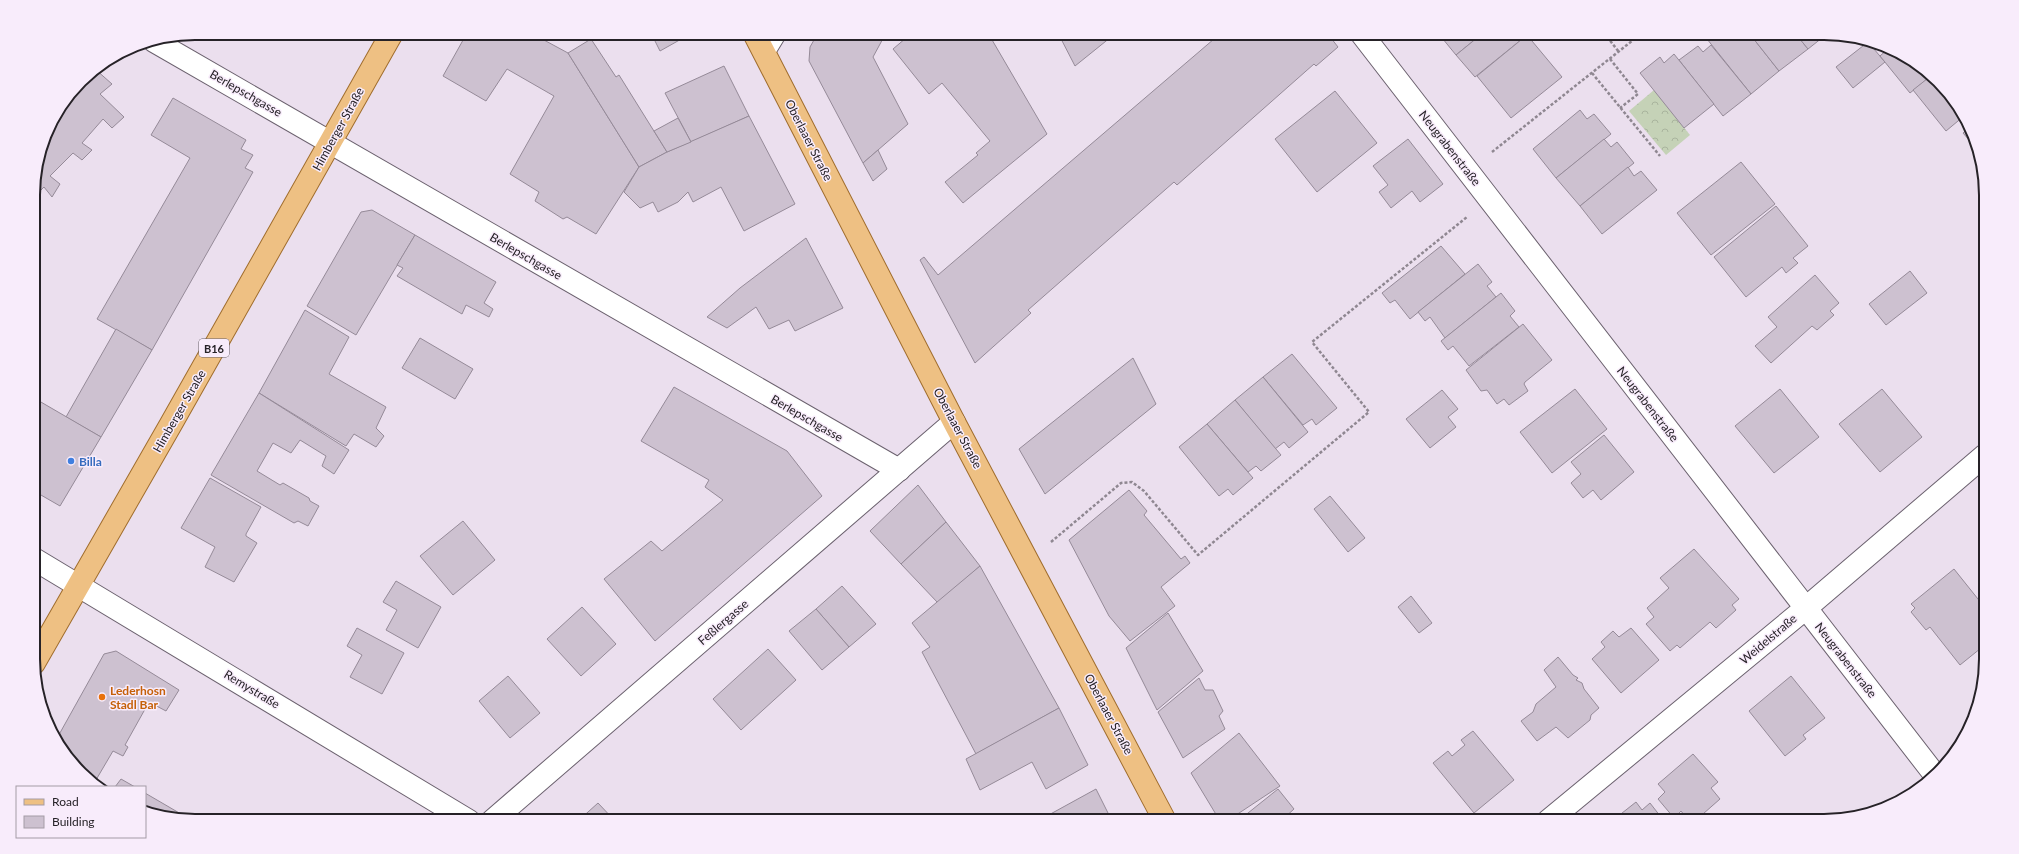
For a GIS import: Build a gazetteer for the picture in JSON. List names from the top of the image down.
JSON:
{
  "streets": {
    "main road": ["Himberger Straße", "Oberlaaer Straße", "B16"],
    "street": [
      "Berlepschgasse",
      "Neugrabenstraße",
      "Feßlergasse",
      "Weidelstraße",
      "Remystraße"
    ]
  },
  "crossings": [
    ["Berlepschgasse", "Himberger Straße"],
    ["Berlepschgasse", "Feßlergasse"],
    ["Himberger Straße", "Remystraße"],
    ["Oberlaaer Straße", "Feßlergasse"],
    ["Neugrabenstraße", "Weidelstraße"]
  ],
  "places": ["Billa", "Lederhosn Stadl Bar"],
  "legend": ["Road", "Building"]
}
